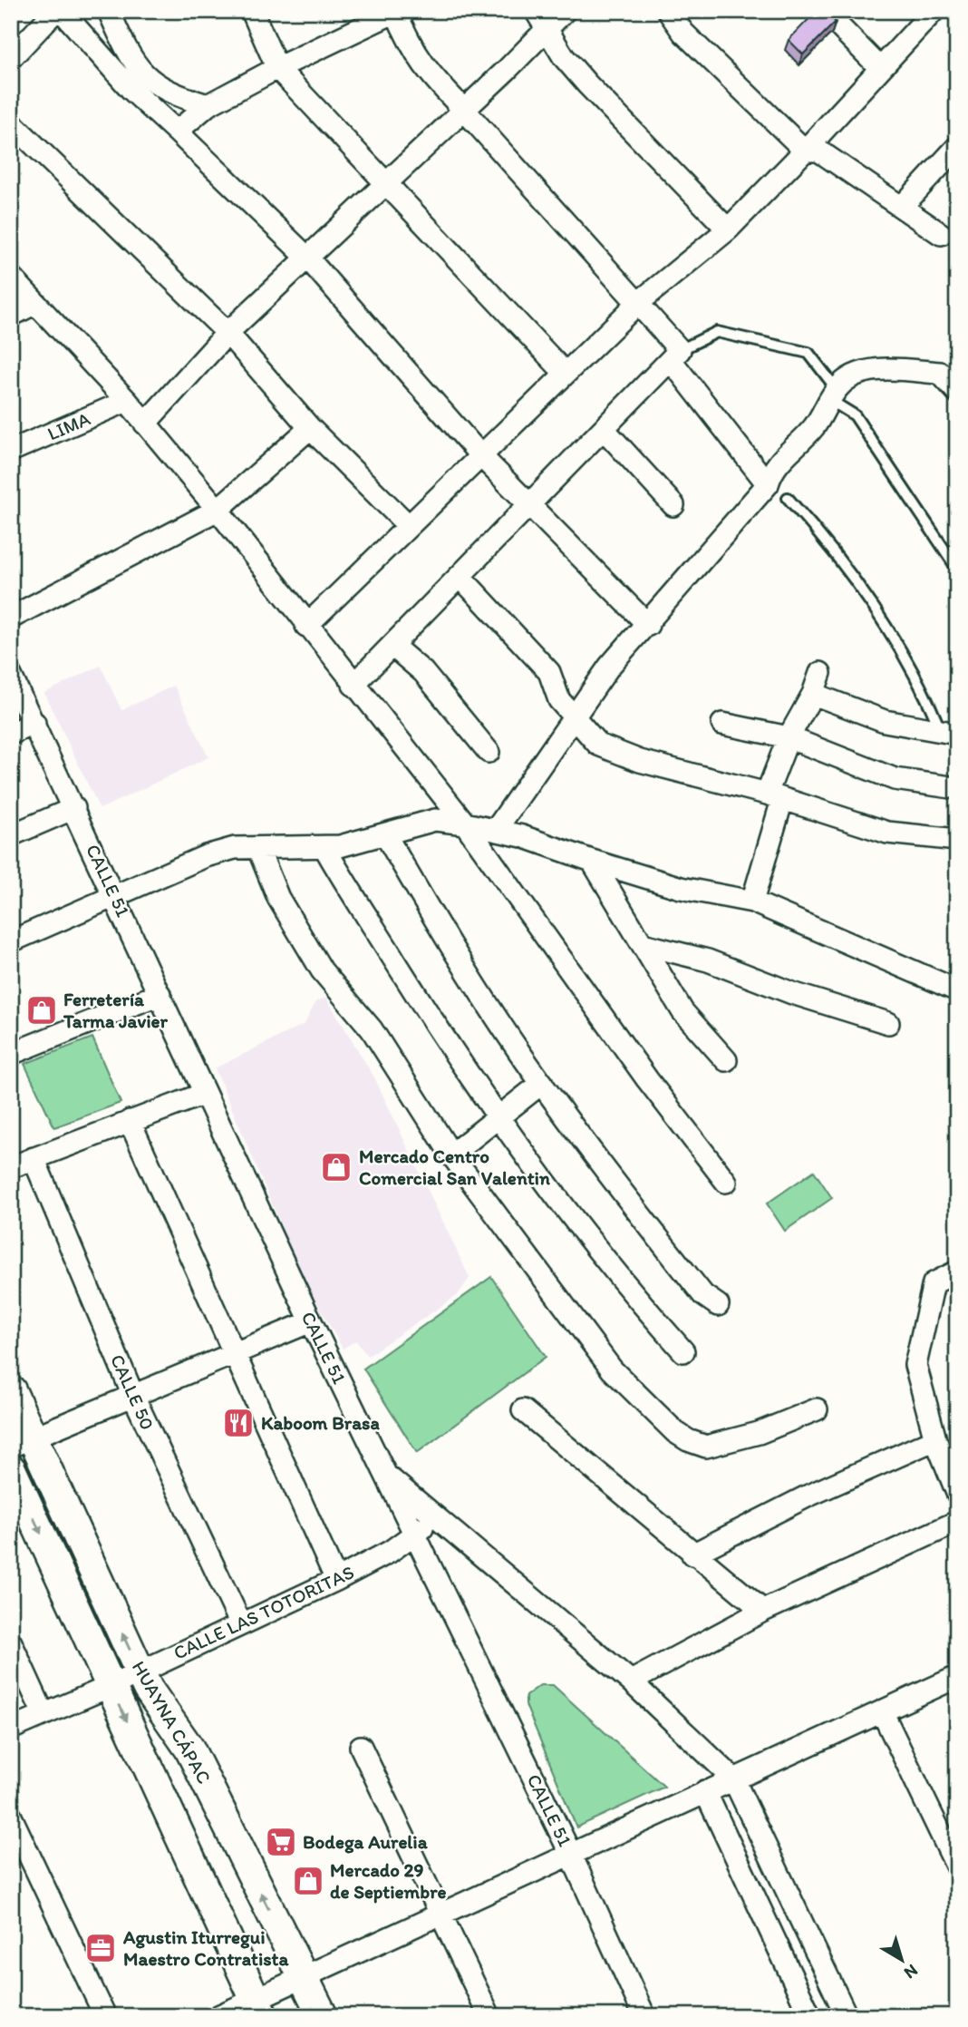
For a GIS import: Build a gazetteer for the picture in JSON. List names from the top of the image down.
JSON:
{
  "streets": {
    "main road": ["HUAYNA CÁPAC"],
    "street": [
      "LIMA",
      "CALLE 51",
      "CALLE 50",
      "CALLE LAS TOTORITAS"
    ]
  },
  "crossings": [
    ["CALLE 51", "CALLE LAS TOTORITAS"],
    ["CALLE 50", "CALLE LAS TOTORITAS"],
    ["CALLE LAS TOTORITAS", "HUAYNA CÁPAC"]
  ],
  "places": {
    "shop": ["Ferretería Tarma Javier", "Mercado Centro Comercial San Valentin", "Mercado 29 de Septiembre"],
    "restaurant": ["Kaboom Brasa"],
    "supermarket": ["Bodega Aurelia"],
    "office": ["Agustin Iturregui Maestro Contratista"]
  },
  "north": "bottom right"
}
